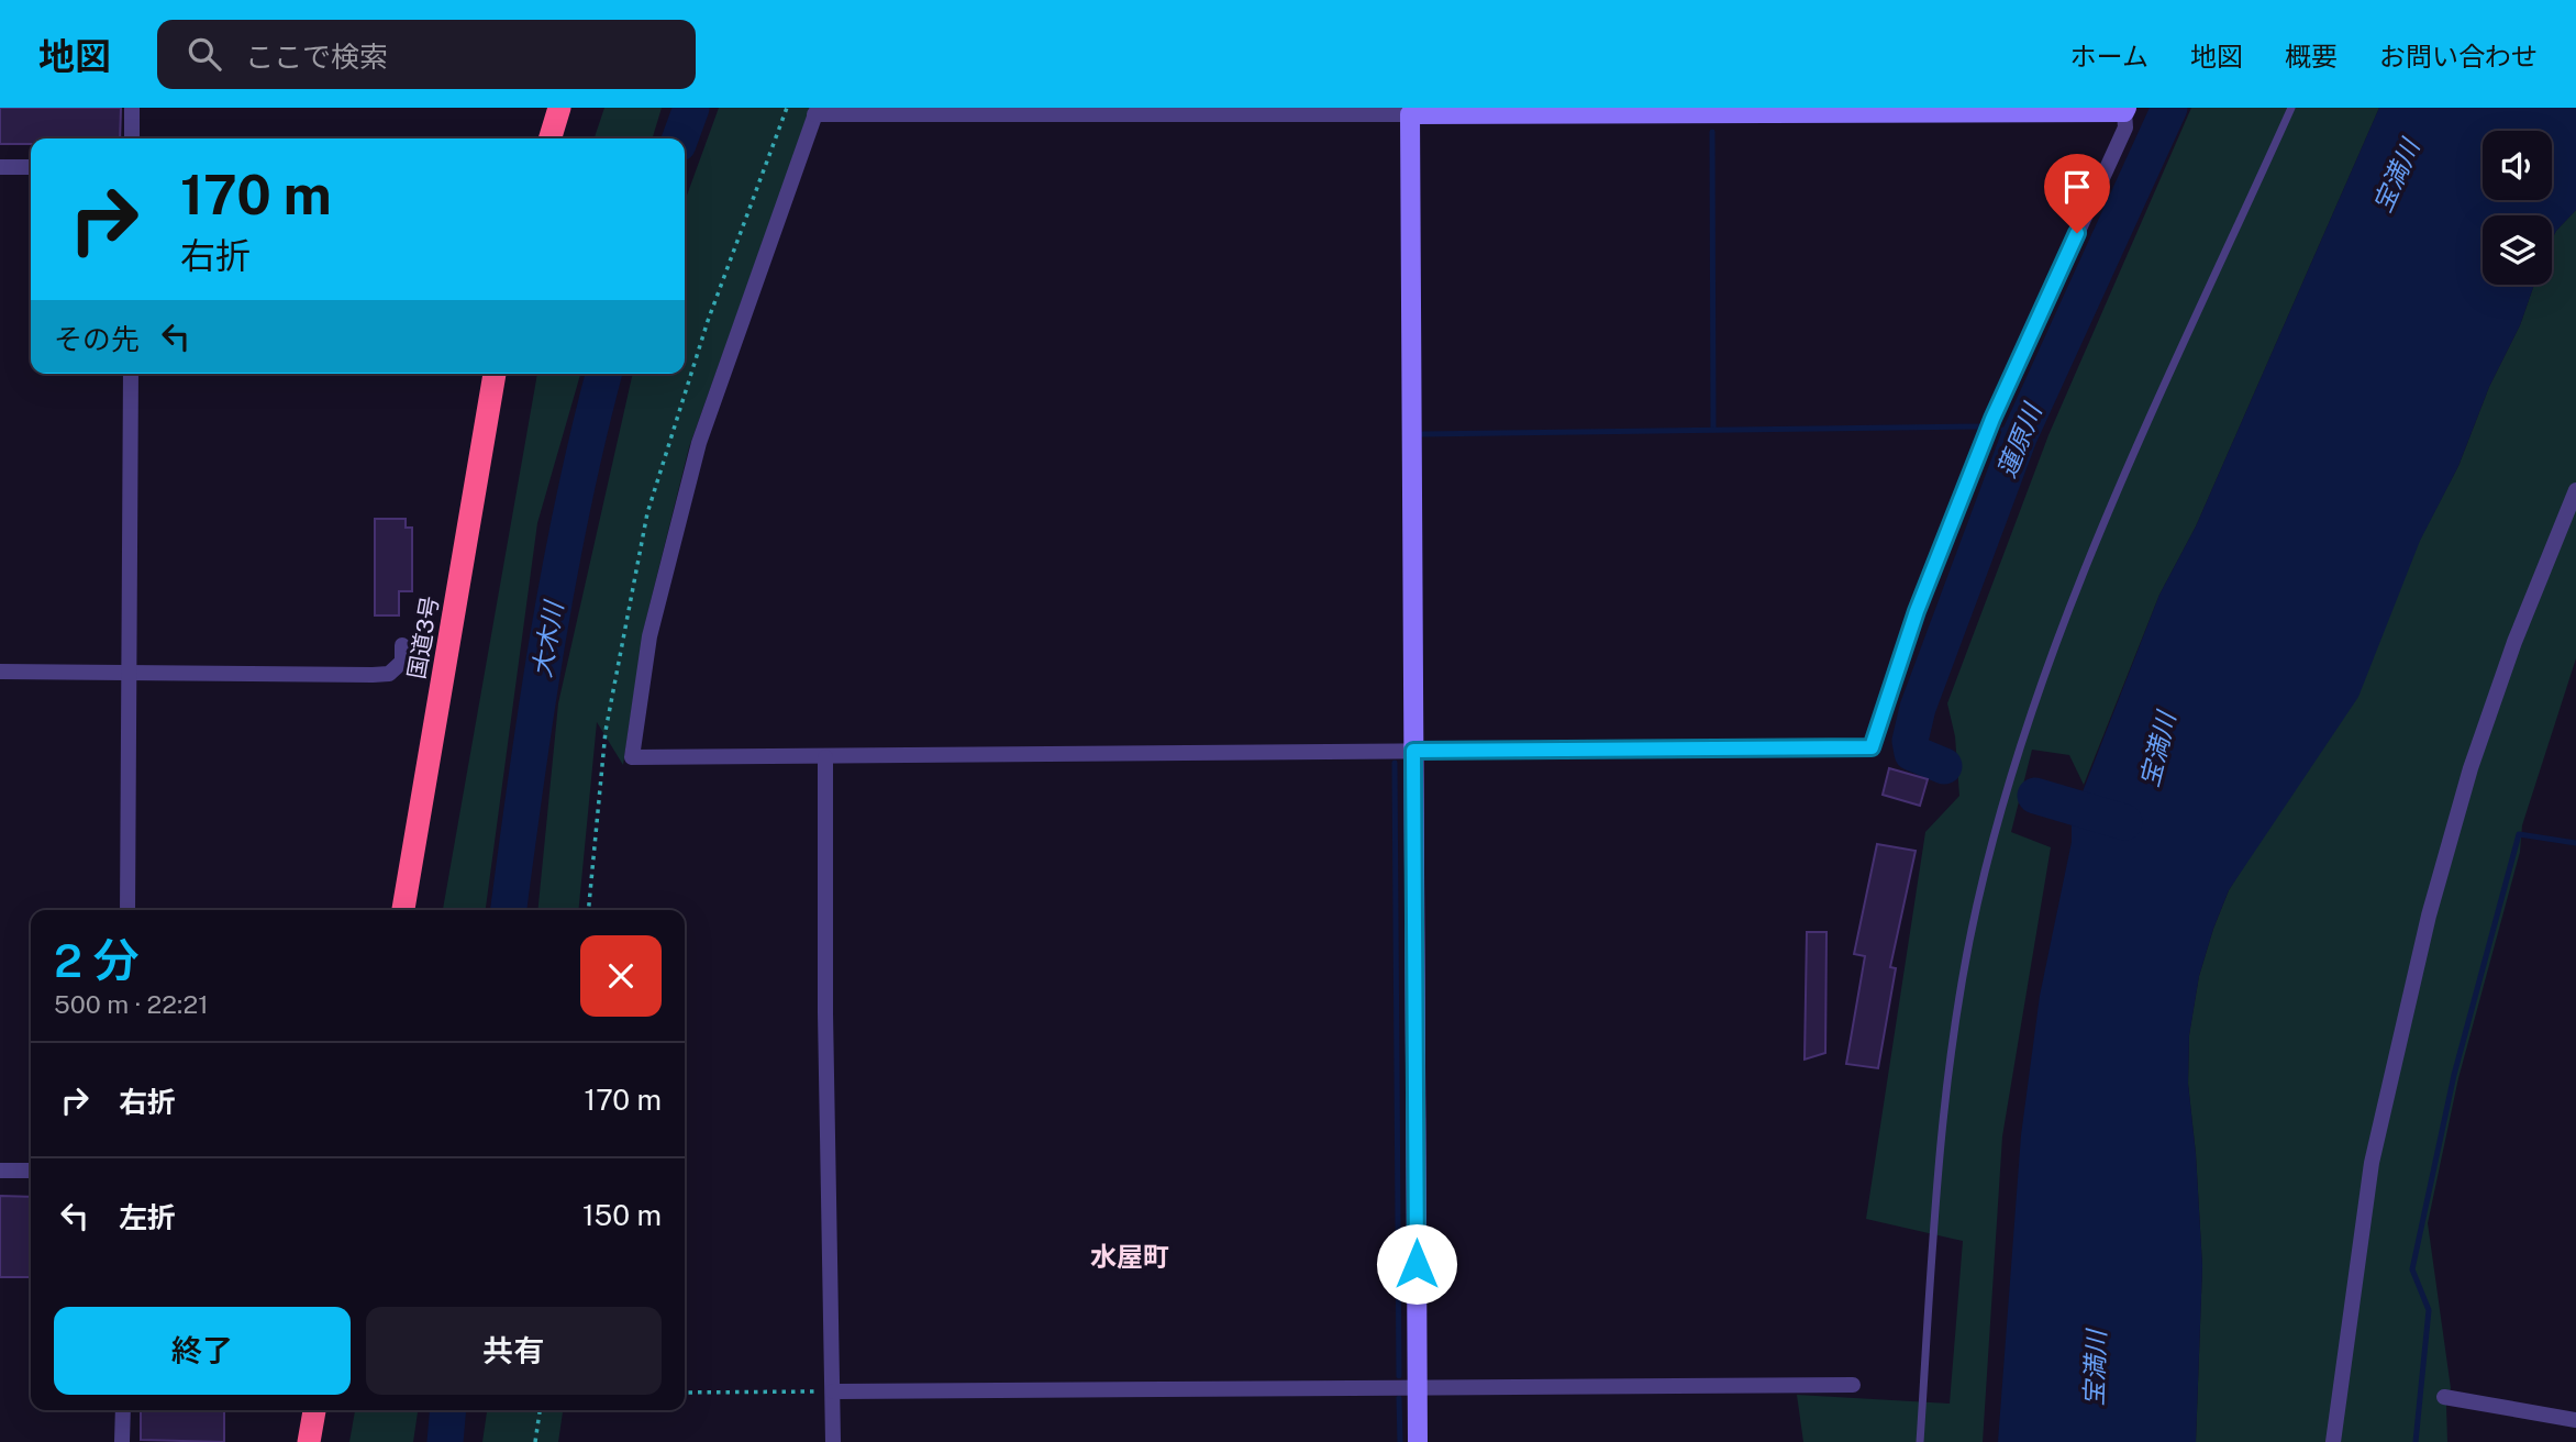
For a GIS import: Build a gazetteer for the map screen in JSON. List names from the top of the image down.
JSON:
{
  "streets": {
    "highway": ["国道3号"]
  },
  "districts": ["水屋町"],
  "water": ["宝満川", "蓮原川", "大木川"],
  "page": {
    "header": "地図",
    "search": "ここで検索",
    "nav": [
      "ホーム",
      "地図",
      "概要",
      "お問い合わせ"
    ],
    "turn": ["170 m", "右折"],
    "then": "その先",
    "heading": ["2 分", "500 m · 22:21"],
    "list": [
      {
        "name": "右折",
        "value": "170 m"
      },
      {
        "name": "左折",
        "value": "150 m"
      }
    ],
    "buttons": ["終了", "共有"]
  }
}
